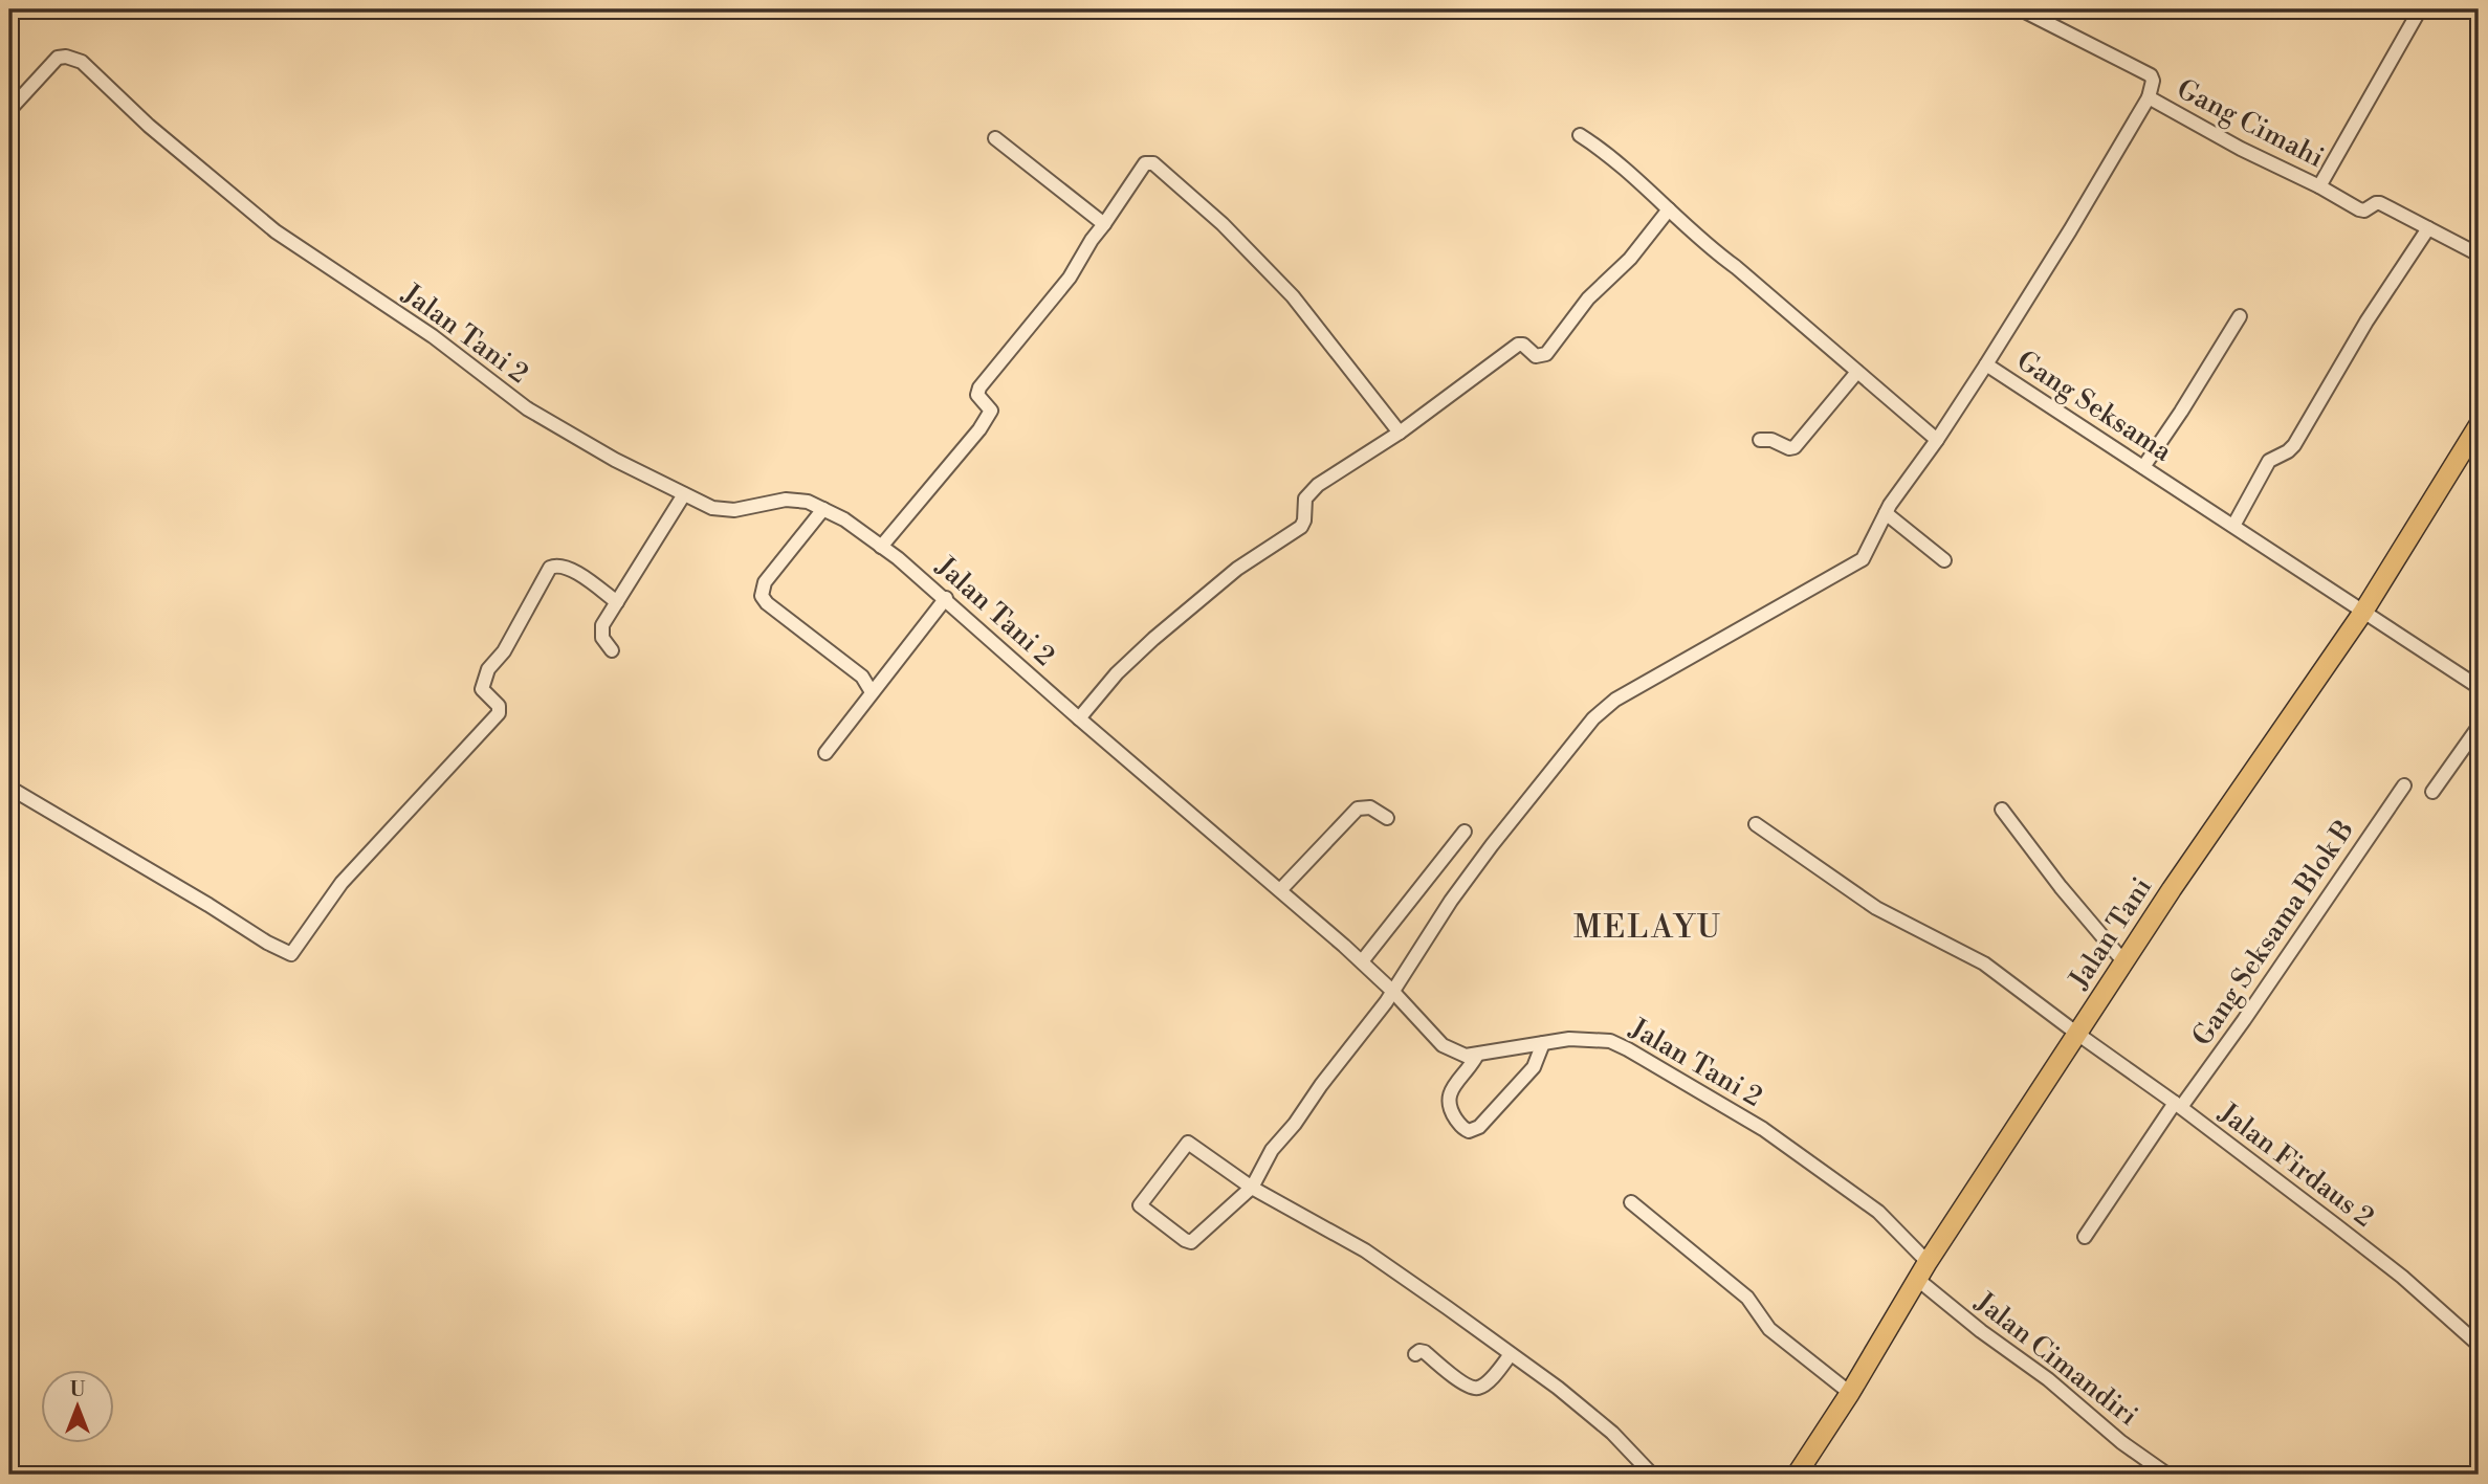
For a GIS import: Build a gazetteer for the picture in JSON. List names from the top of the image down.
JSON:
{
  "streets": {
    "highway": ["Jalan Tani"],
    "street": [
      "Gang Cimahi",
      "Jalan Tani 2",
      "Gang Seksama",
      "Gang Seksama Blok B",
      "Jalan Firdaus 2",
      "Jalan Cimandiri"
    ]
  },
  "crossings": [
    ["Gang Cimahi", "Gang Seksama"],
    ["Jalan Tani 2", "Jalan Tani"],
    ["Gang Seksama", "Jalan Tani"],
    ["Jalan Tani", "Jalan Firdaus 2"],
    ["Jalan Tani", "Jalan Cimandiri"],
    ["Gang Seksama Blok B", "Jalan Firdaus 2"]
  ],
  "districts": ["MELAYU"],
  "north": "top"
}
